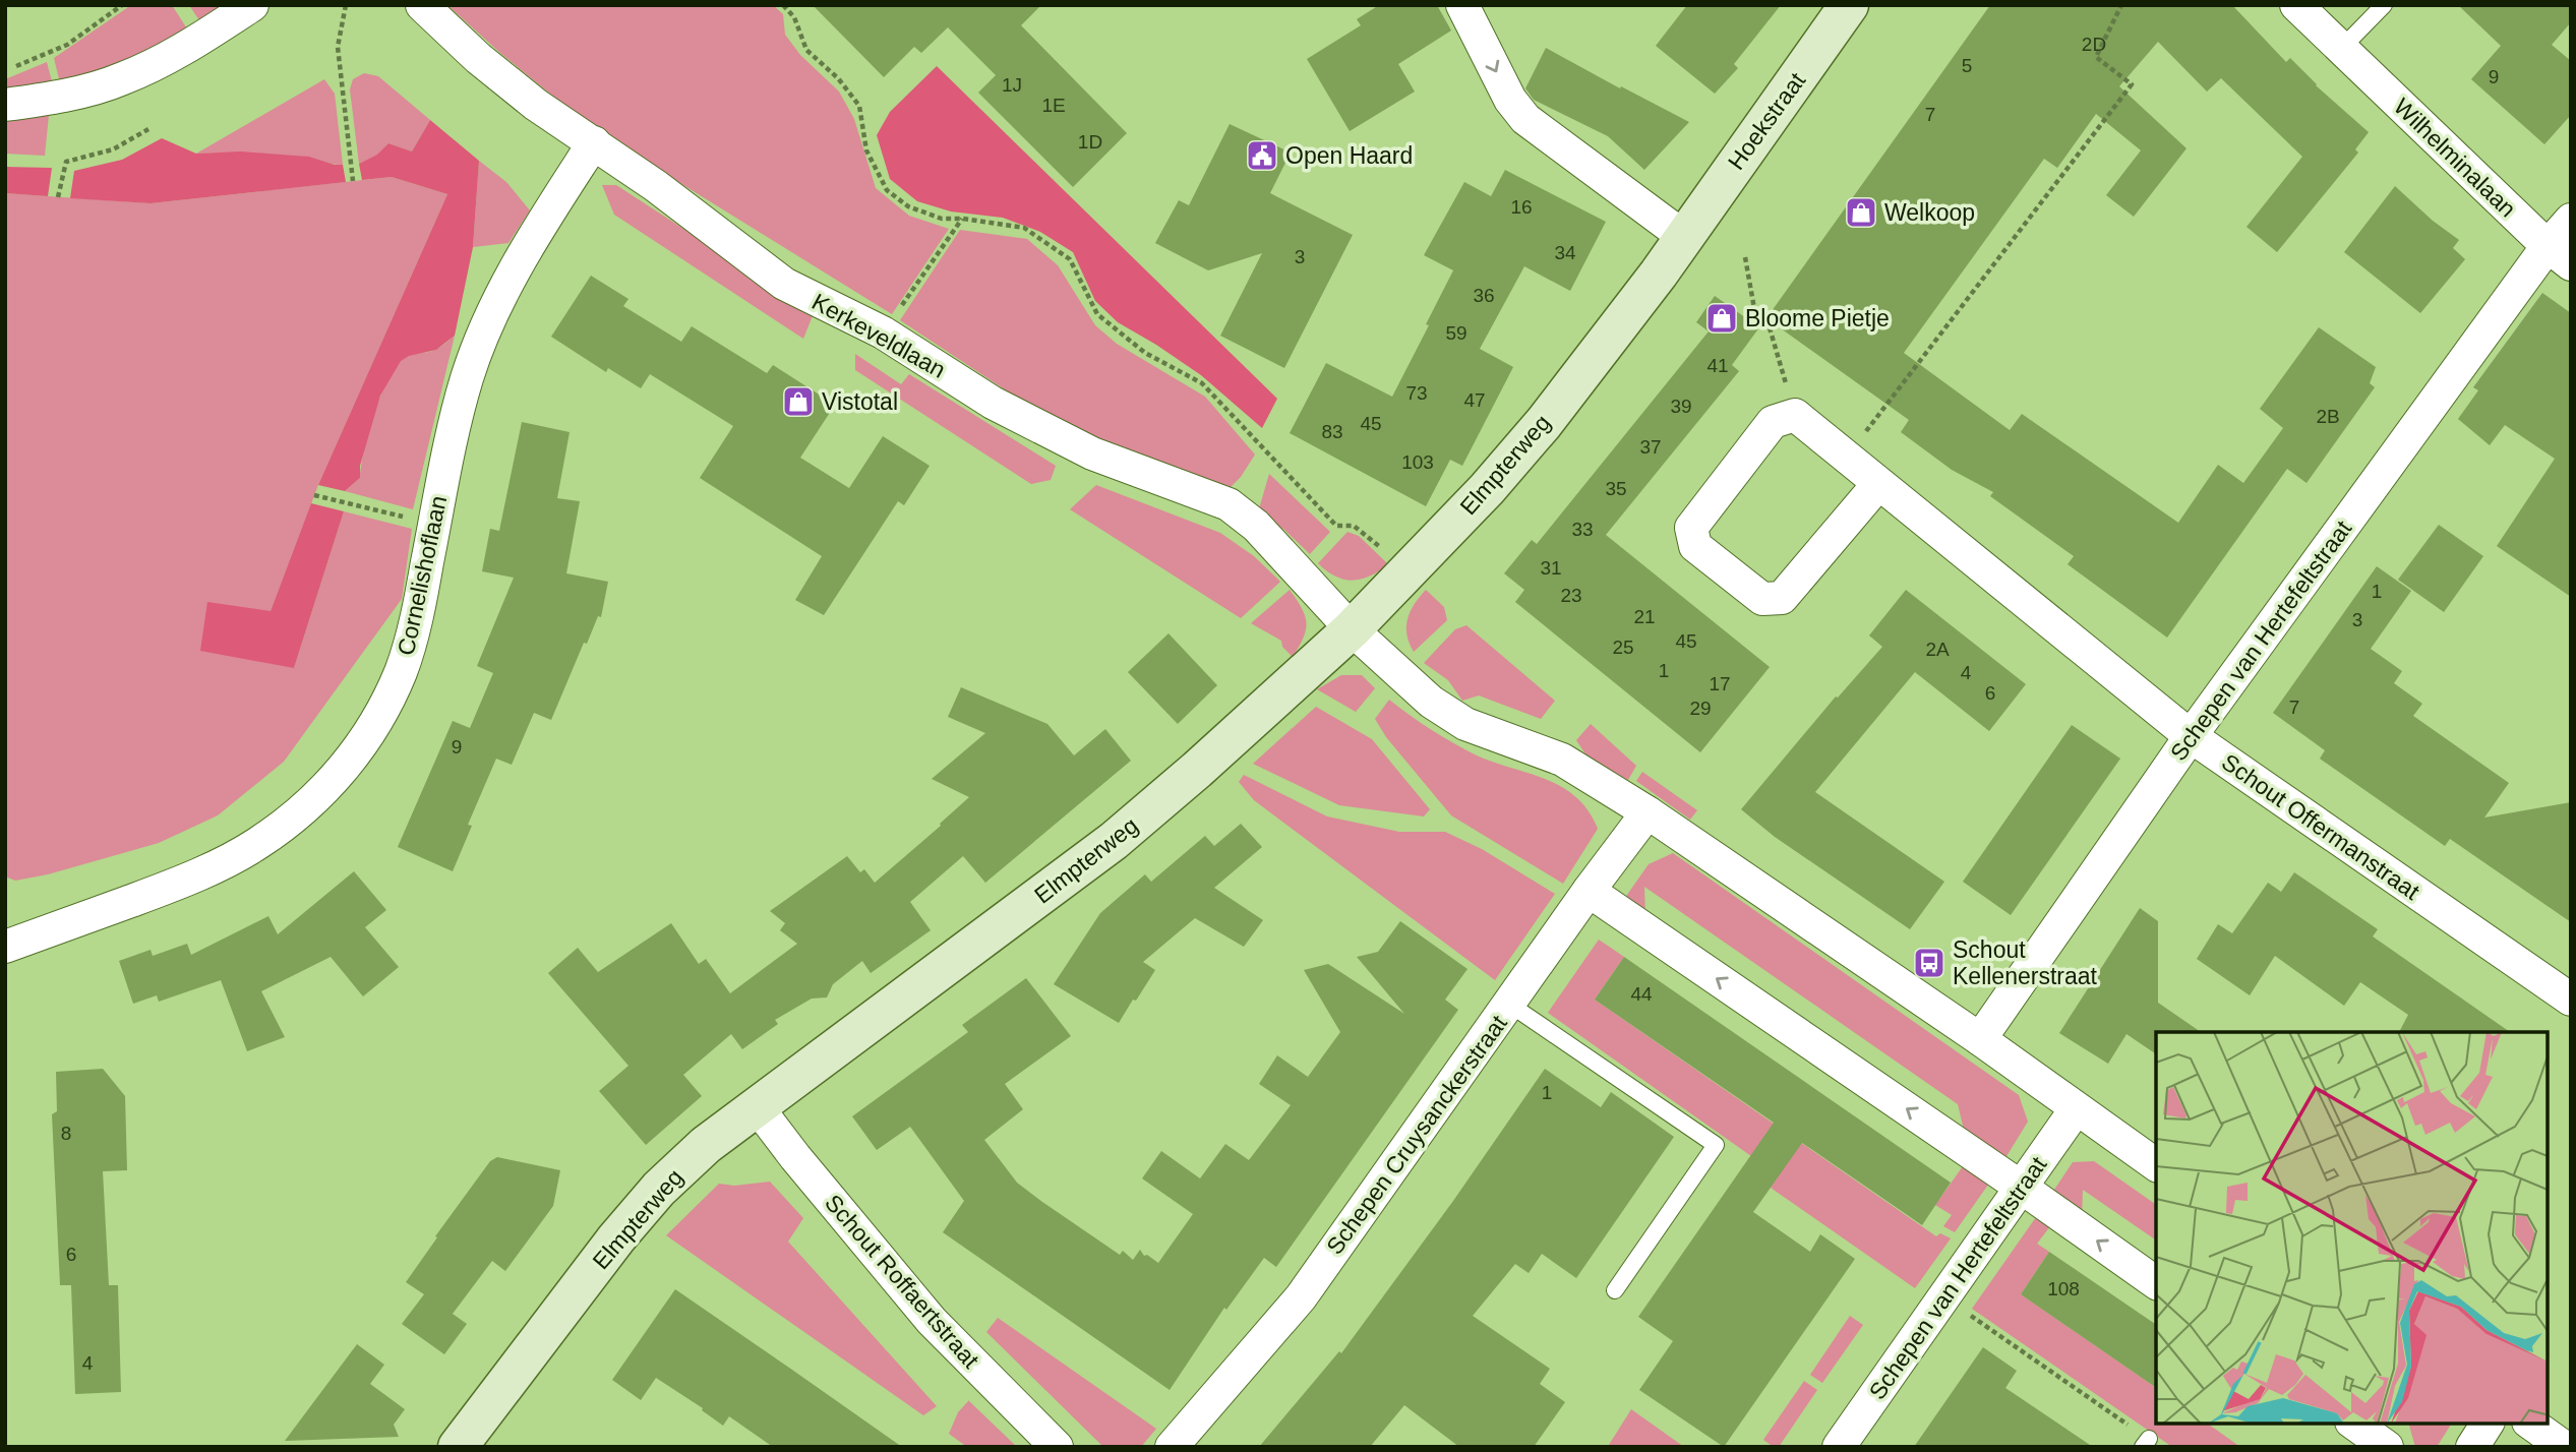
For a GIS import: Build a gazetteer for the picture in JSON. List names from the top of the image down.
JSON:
{
  "streets": {
    "street": [
      "Hoekstraat",
      "Wilhelminalaan",
      "Kerkeveldlaan",
      "Elmpterweg",
      "Cornelishoflaan",
      "Schepen van Hertefeltstraat",
      "Schout Offermanstraat",
      "Schepen Cruysanckerstraat",
      "Schout Roffaertstraat"
    ]
  },
  "crossings": [
    ["Hoekstraat", "Elmpterweg"],
    ["Wilhelminalaan", "Schepen van Hertefeltstraat"],
    ["Kerkeveldlaan", "Elmpterweg"],
    ["Kerkeveldlaan", "Cornelishoflaan"],
    ["Elmpterweg", "Schout Roffaertstraat"],
    ["Schepen van Hertefeltstraat", "Schout Offermanstraat"]
  ],
  "places": {
    "public building": ["Open Haard"],
    "shop": ["Welkoop", "Bloome Pietje", "Vistotal"],
    "bus stop": ["Schout Kellenerstraat"]
  },
  "house_numbers": [
    "2D",
    "5",
    "9",
    "1J",
    "1E",
    "7",
    "1D",
    "16",
    "34",
    "3",
    "36",
    "59",
    "41",
    "73",
    "47",
    "39",
    "2B",
    "45",
    "83",
    "37",
    "103",
    "35",
    "33",
    "31",
    "1",
    "23",
    "21",
    "3",
    "45",
    "25",
    "2A",
    "1",
    "4",
    "17",
    "6",
    "7",
    "29",
    "9",
    "44",
    "1",
    "8",
    "6",
    "108",
    "4"
  ]
}
